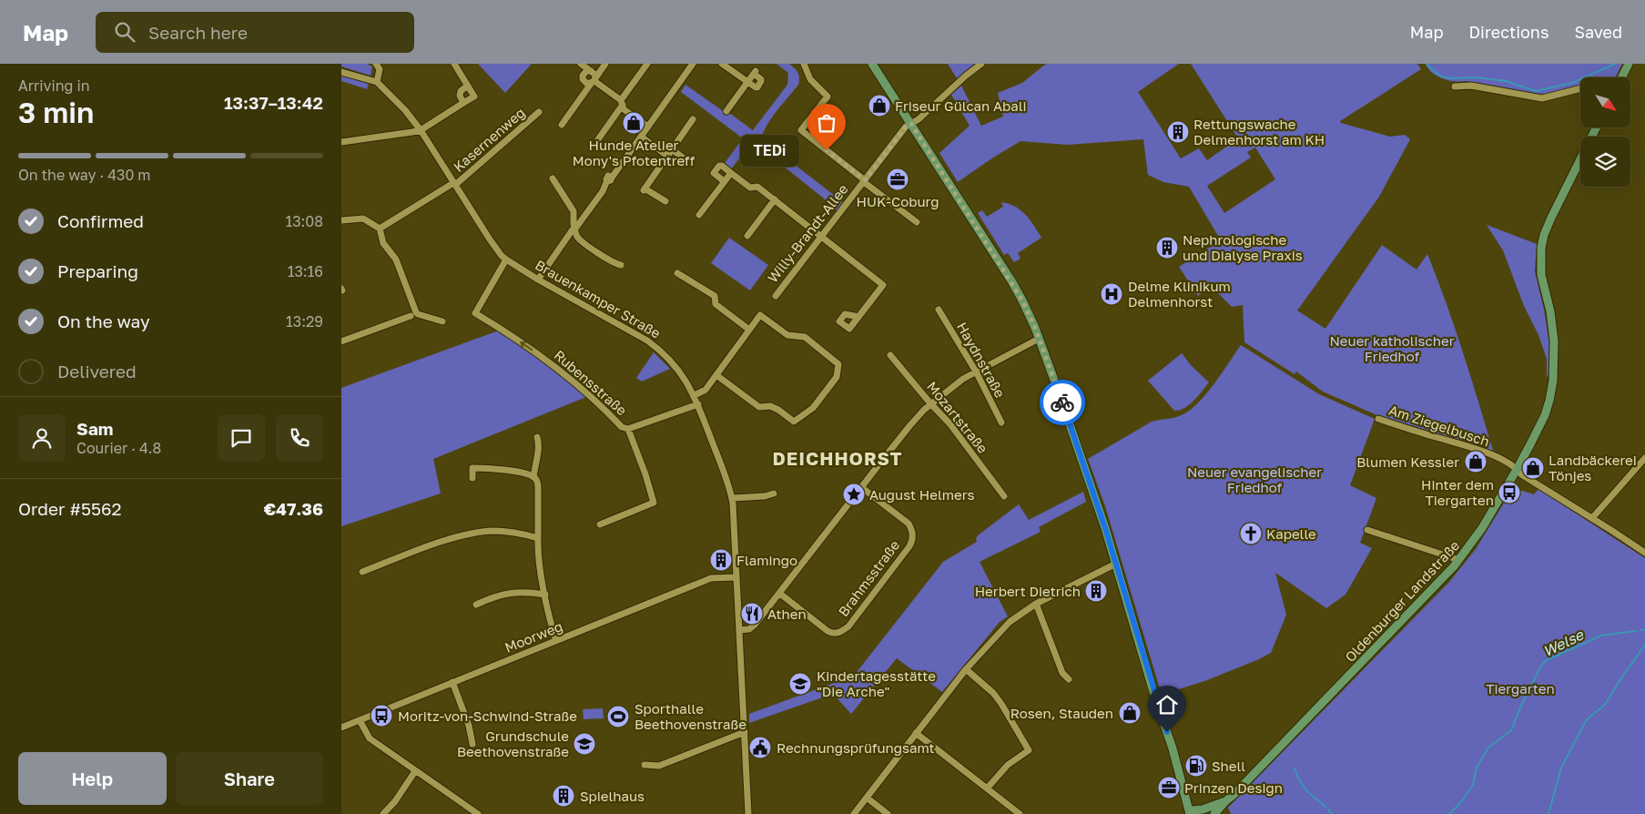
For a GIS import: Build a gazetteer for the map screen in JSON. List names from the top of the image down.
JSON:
{
  "streets": {
    "main road": ["Oldenburger Landstraße"],
    "street": [
      "Kasernenweg",
      "Willy-Brandt-Allee",
      "Brauenkamper Straße",
      "Haydnstraße",
      "Rubensstraße",
      "Mozartstraße",
      "Am Ziegelbusch",
      "Brahmsstraße",
      "Moorweg"
    ]
  },
  "crossings": [
    ["Kasernenweg", "Brauenkamper Straße"],
    ["Brauenkamper Straße", "Rubensstraße"],
    ["Brauenkamper Straße", "Moorweg"],
    ["Am Ziegelbusch", "Oldenburger Landstraße"]
  ],
  "one_way": ["Rubensstraße"],
  "districts": ["DEICHHORST"],
  "water": ["Welse"],
  "parks": ["Neuer katholischer Friedhof", "Neuer evangelischer Friedhof", "Tiergarten"],
  "places": {
    "shop": [
      "Friseur Gülcan Abali",
      "Hunde Atelier Mony's Pfotentreff",
      "Blumen Kessler",
      "Landbäckerei Tönjes",
      "Rosen, Stauden"
    ],
    "building": [
      "Rettungswache Delmenhorst am KH",
      "Nephrologische und Dialyse Praxis",
      "Flamingo",
      "Herbert Dietrich",
      "Spielhaus"
    ],
    "other": ["TEDi"],
    "office": ["HUK-Coburg", "Prinzen Design"],
    "hospital": ["Delme Klinikum Delmenhorst"],
    "bus stop": ["Hinter dem Tiergarten", "Moritz-von-Schwind-Straße"],
    "place": ["August Helmers"],
    "church": ["Kapelle"],
    "restaurant": ["Athen"],
    "school or university": ["Kindertagesstätte \"Die Arche\"", "Grundschule Beethovenstraße"],
    "sports": ["Sporthalle Beethovenstraße"],
    "public building": ["Rechnungsprüfungsamt"],
    "fuel station": ["Shell"]
  },
  "north": "bottom right",
  "page": {
    "header": "Map",
    "search": "Search here",
    "nav": ["Map", "Directions", "Saved"],
    "heading": ["3 min", "Arriving in", "13:37–13:42"],
    "panel": [
      "Sam",
      "Courier · 4.8",
      "Order #5562",
      "€47.36"
    ],
    "bubble": "TEDi",
    "bar": "On the way · 430 m",
    "list": [
      ["Confirmed", "13:08"],
      ["Preparing", "13:16"],
      ["On the way", "13:29"],
      "Delivered"
    ],
    "buttons": ["Help", "Share"]
  }
}
